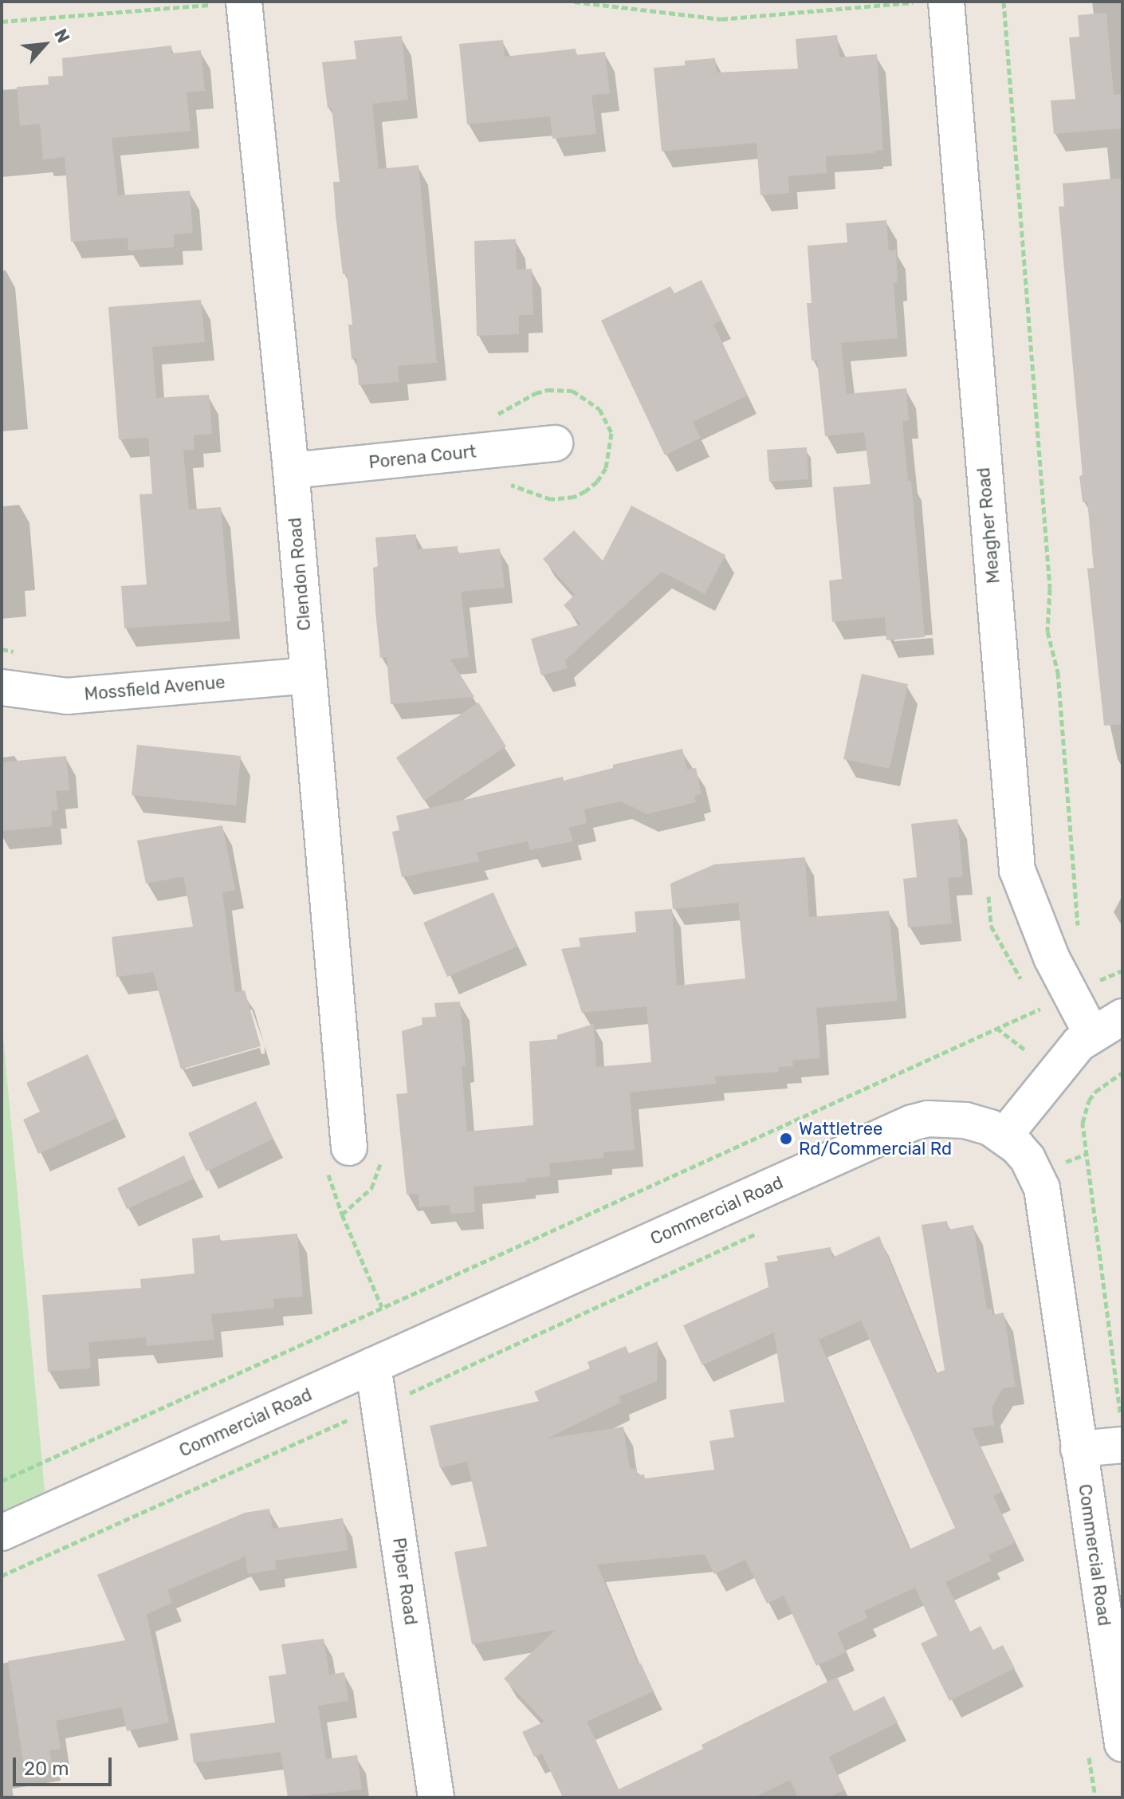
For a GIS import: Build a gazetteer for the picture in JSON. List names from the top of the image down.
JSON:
{
  "streets": {
    "street": [
      "Porena Court",
      "Meagher Road",
      "Clendon Road",
      "Mossfield Avenue",
      "Commercial Road",
      "Piper Road"
    ]
  },
  "crossings": [
    ["Porena Court", "Clendon Road"],
    ["Clendon Road", "Mossfield Avenue"],
    ["Commercial Road", "Piper Road"]
  ],
  "places": ["Wattletree Rd/Commercial Rd"],
  "scale_bar": "20 m",
  "north": "top right"
}
